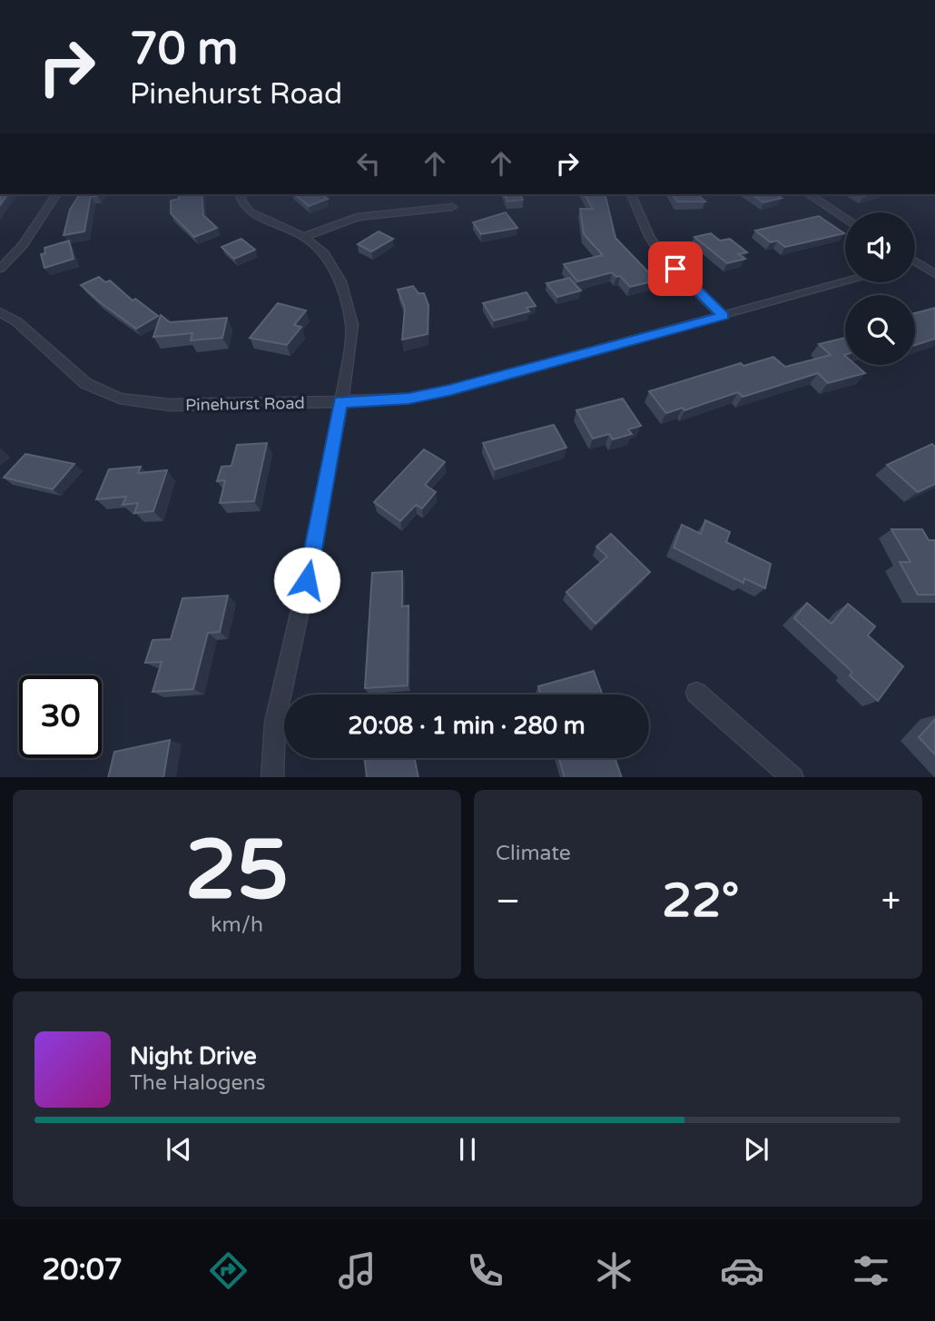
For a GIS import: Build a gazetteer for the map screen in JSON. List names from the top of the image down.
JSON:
{
  "streets": {
    "street": ["Pinehurst Road"]
  },
  "page": {
    "turn": ["70 m", "Pinehurst Road"],
    "limit": "30",
    "trip": "20:08 · 1 min · 280 m",
    "tile": [
      ["25", "km/h"],
      "Climate"
    ],
    "heat": ["−", "22°", "+"],
    "song": ["Night Drive", "The Halogens"],
    "tabs": "20:07"
  }
}
